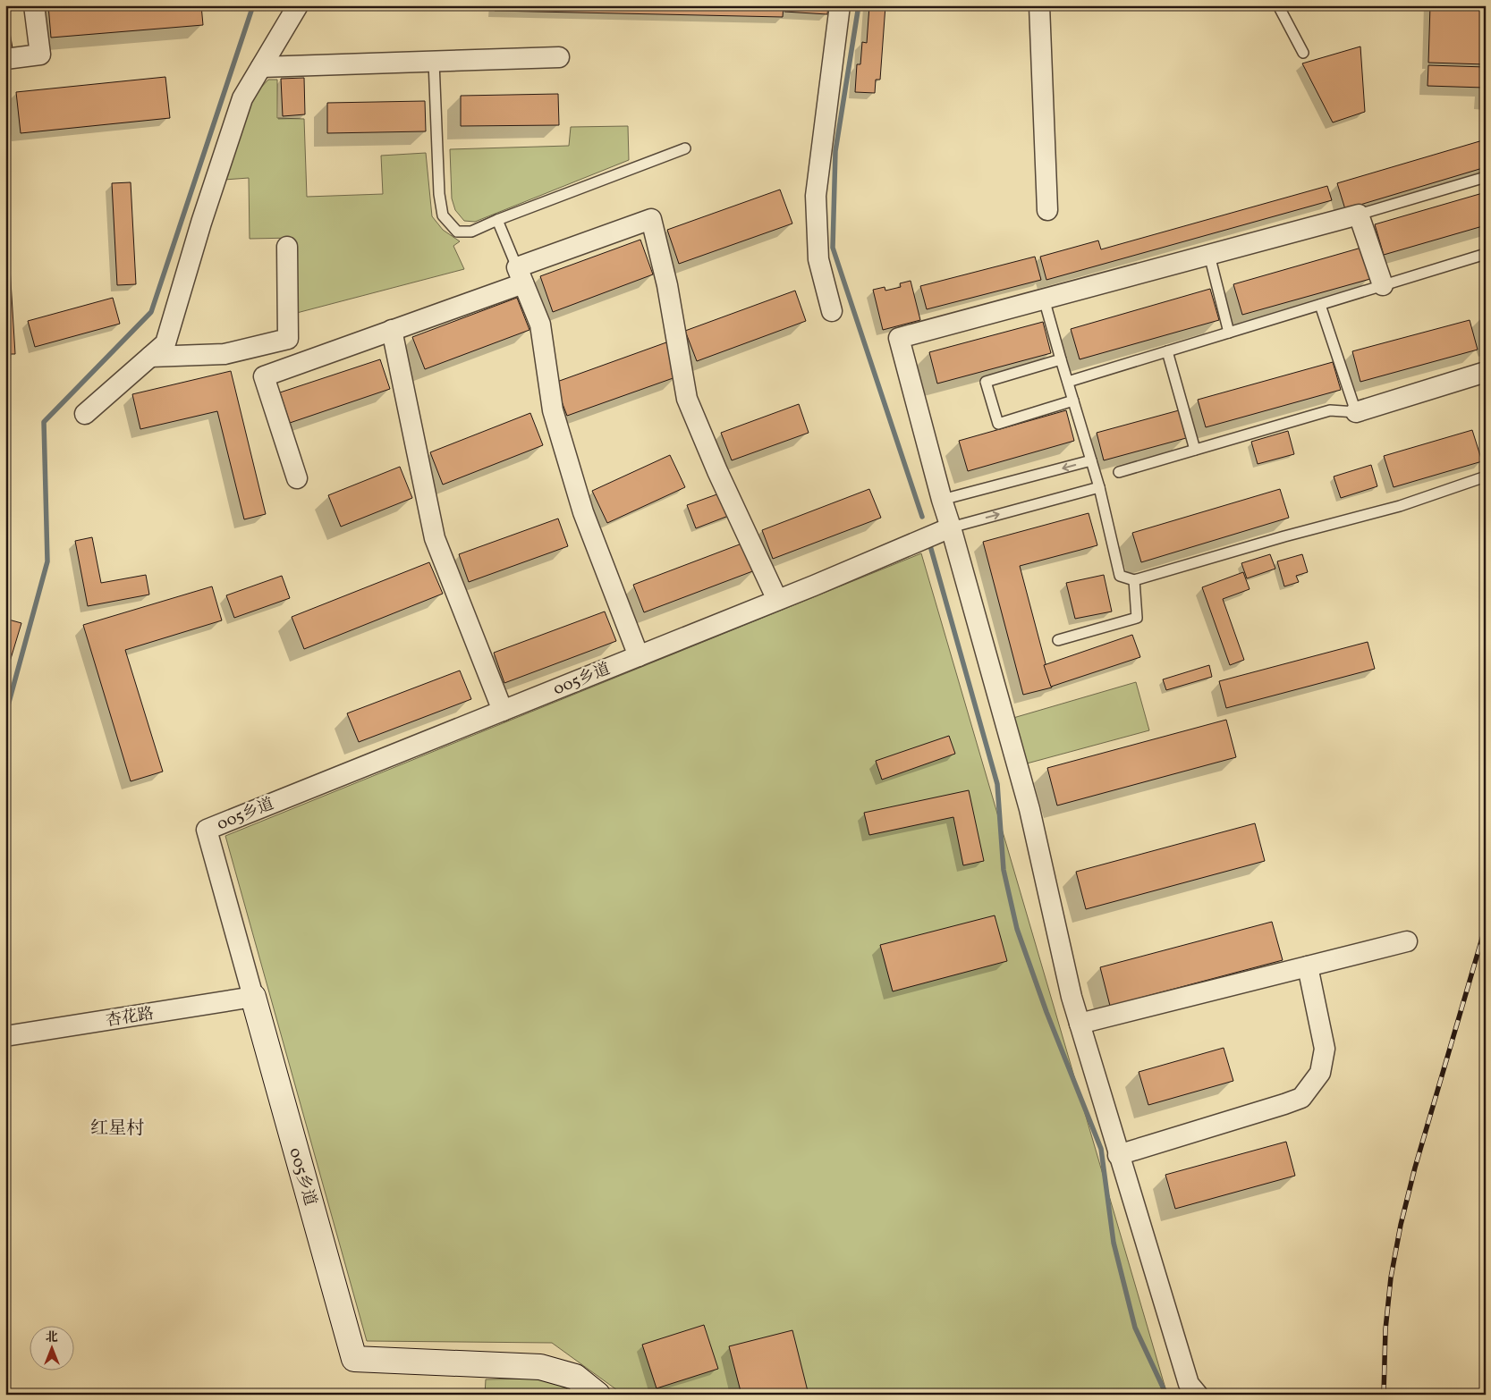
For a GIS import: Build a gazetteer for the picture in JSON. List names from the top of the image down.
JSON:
{
  "streets": {
    "street": ["005乡道", "杏花路"]
  },
  "crossings": [
    ["005乡道", "杏花路"]
  ],
  "districts": ["红星村"],
  "north": "top"
}
